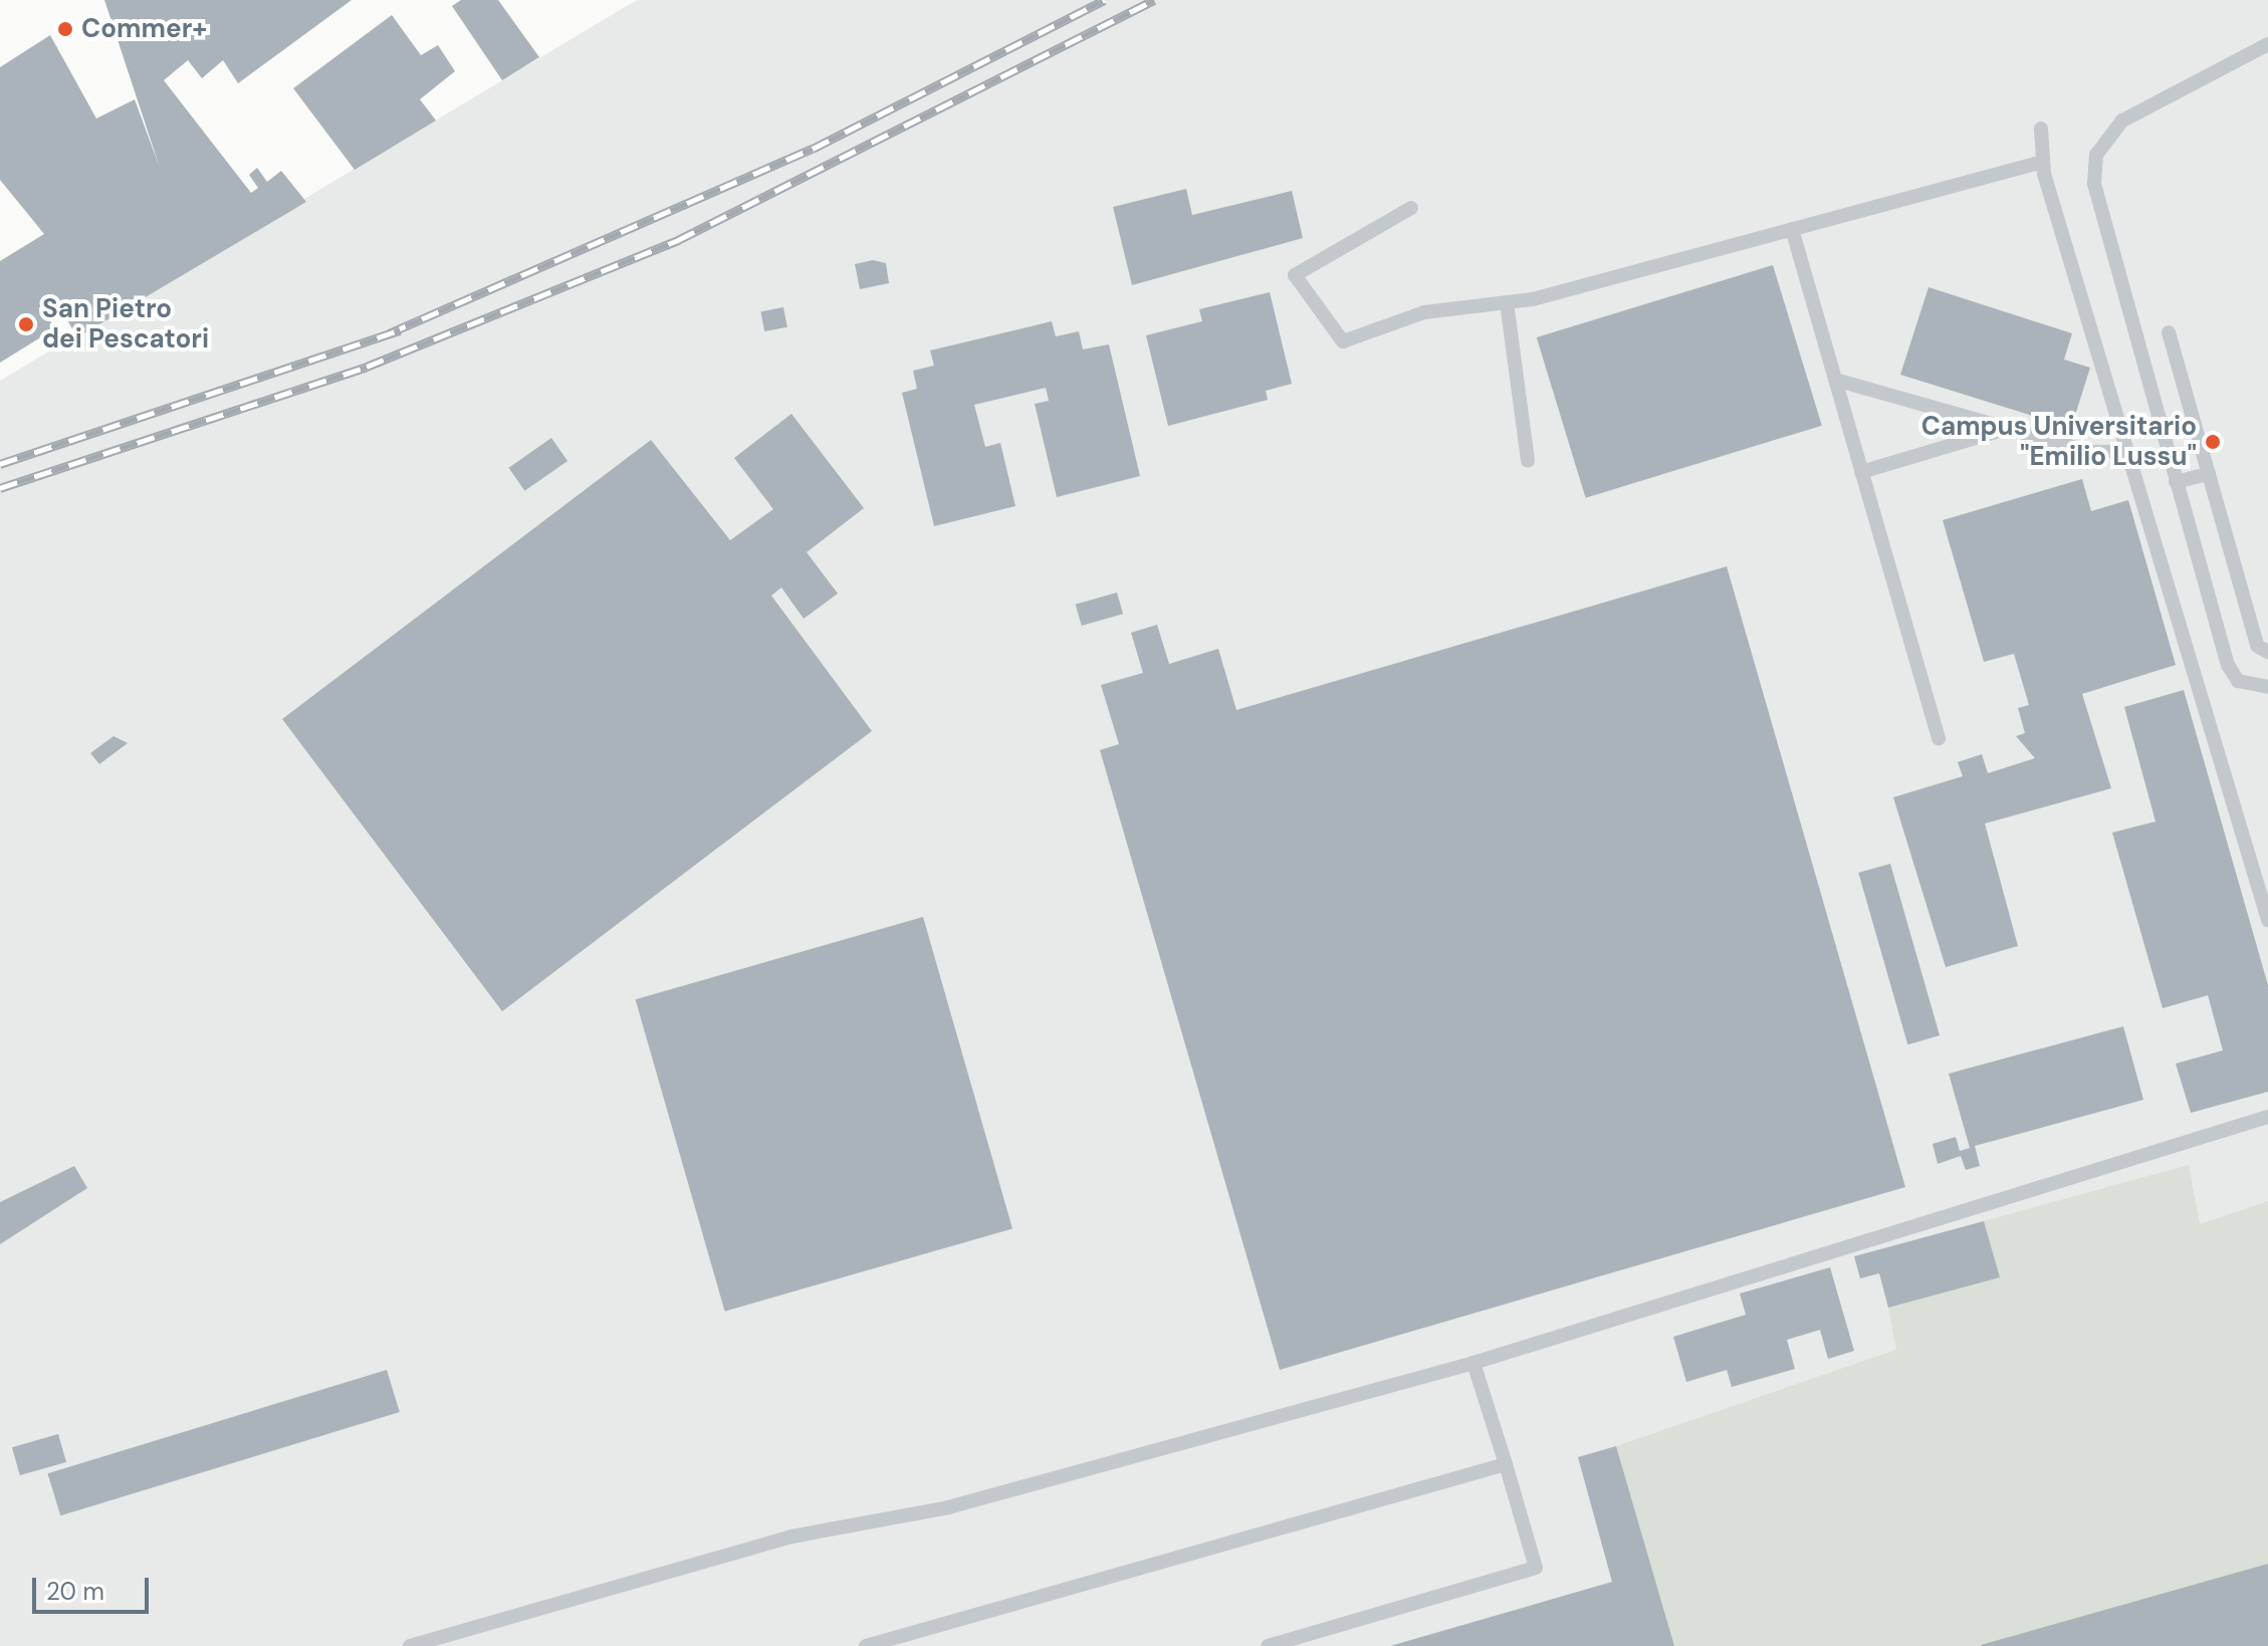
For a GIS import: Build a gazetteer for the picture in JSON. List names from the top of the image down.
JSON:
{
  "places": ["Commer+", "San Pietro dei Pescatori", "Campus Universitario \"Emilio Lussu\""],
  "scale_bar": "20 m"
}
